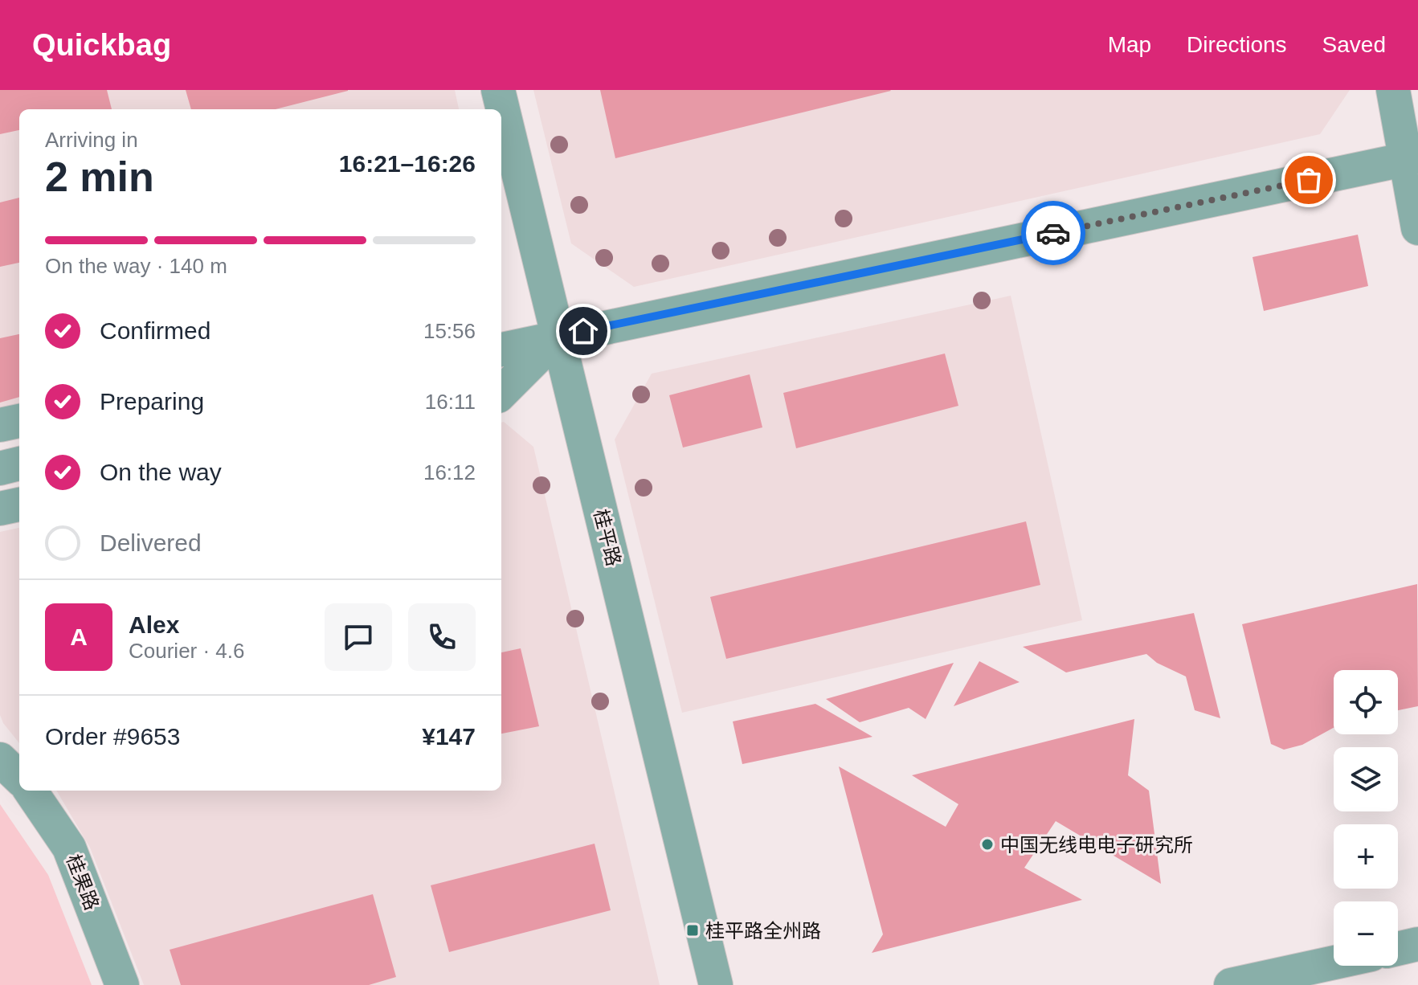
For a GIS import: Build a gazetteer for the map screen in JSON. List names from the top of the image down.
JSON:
{
  "streets": {
    "street": ["桂平路", "桂果路"]
  },
  "places": {
    "other": ["中国无线电电子研究所"],
    "transit": ["桂平路全州路"]
  },
  "page": {
    "header": "Quickbag",
    "nav": ["Map", "Directions", "Saved"],
    "heading": ["2 min", "Arriving in", "16:21–16:26"],
    "panel": [
      "Alex",
      "Courier · 4.6",
      "Order #9653",
      "¥147"
    ],
    "bar": "On the way · 140 m",
    "list": [
      ["Confirmed", "15:56"],
      ["Preparing", "16:11"],
      ["On the way", "16:12"],
      "Delivered"
    ],
    "round": "A",
    "map_buttons": ["+", "−"]
  }
}
